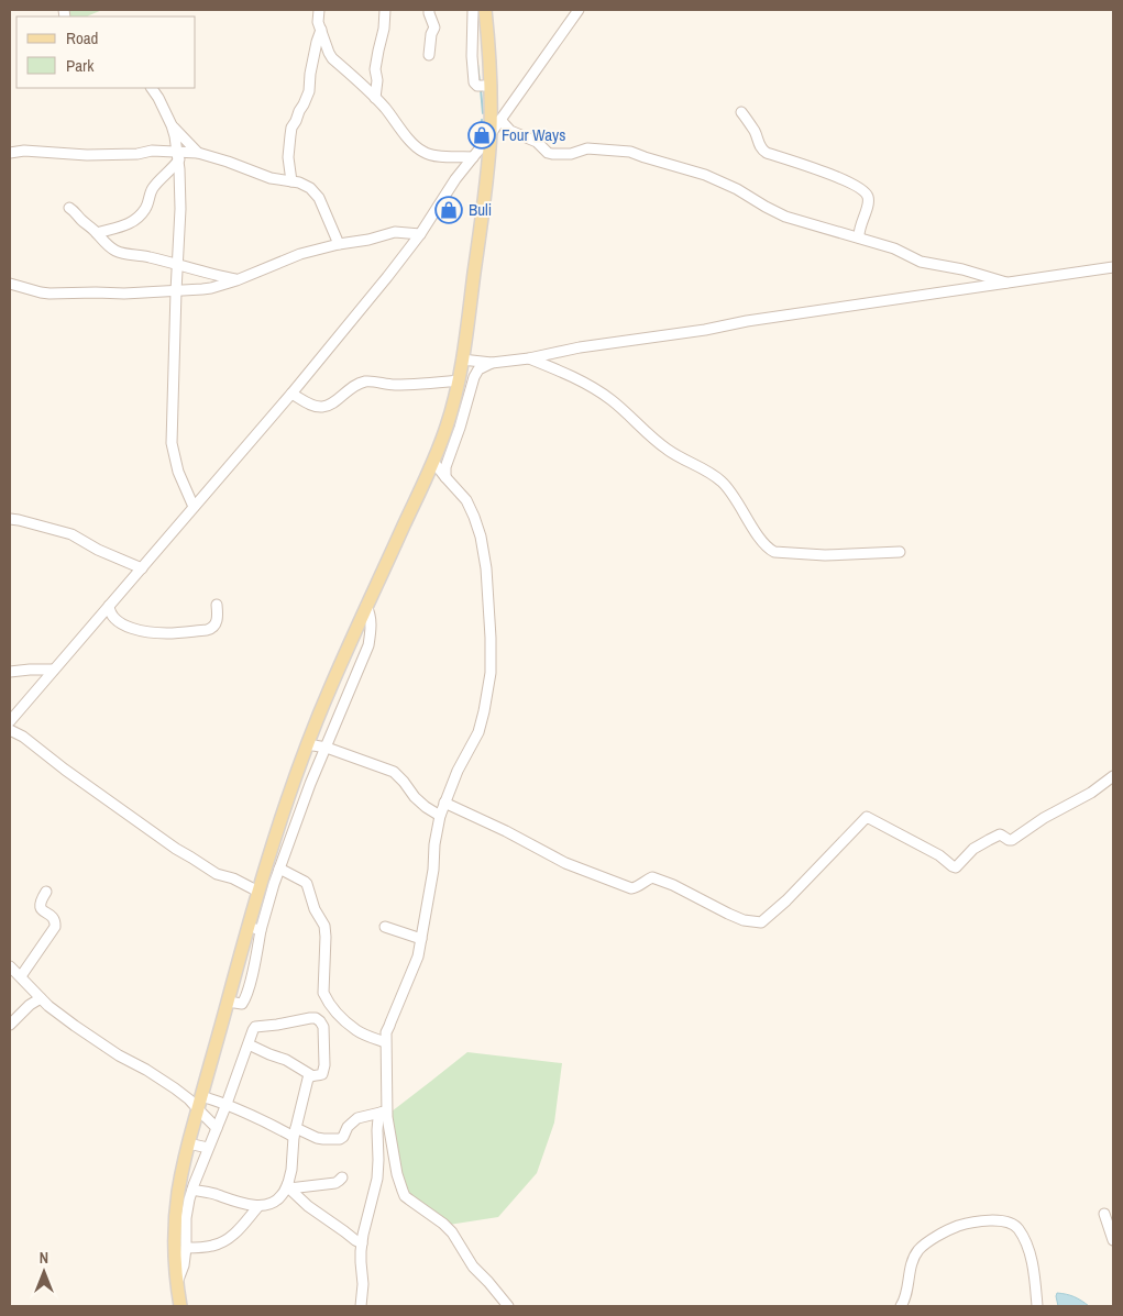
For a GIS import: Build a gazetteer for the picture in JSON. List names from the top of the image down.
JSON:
{
  "places": {
    "shop": ["Four Ways", "Buli"]
  },
  "legend": ["Road", "Park"],
  "north": "top"
}
